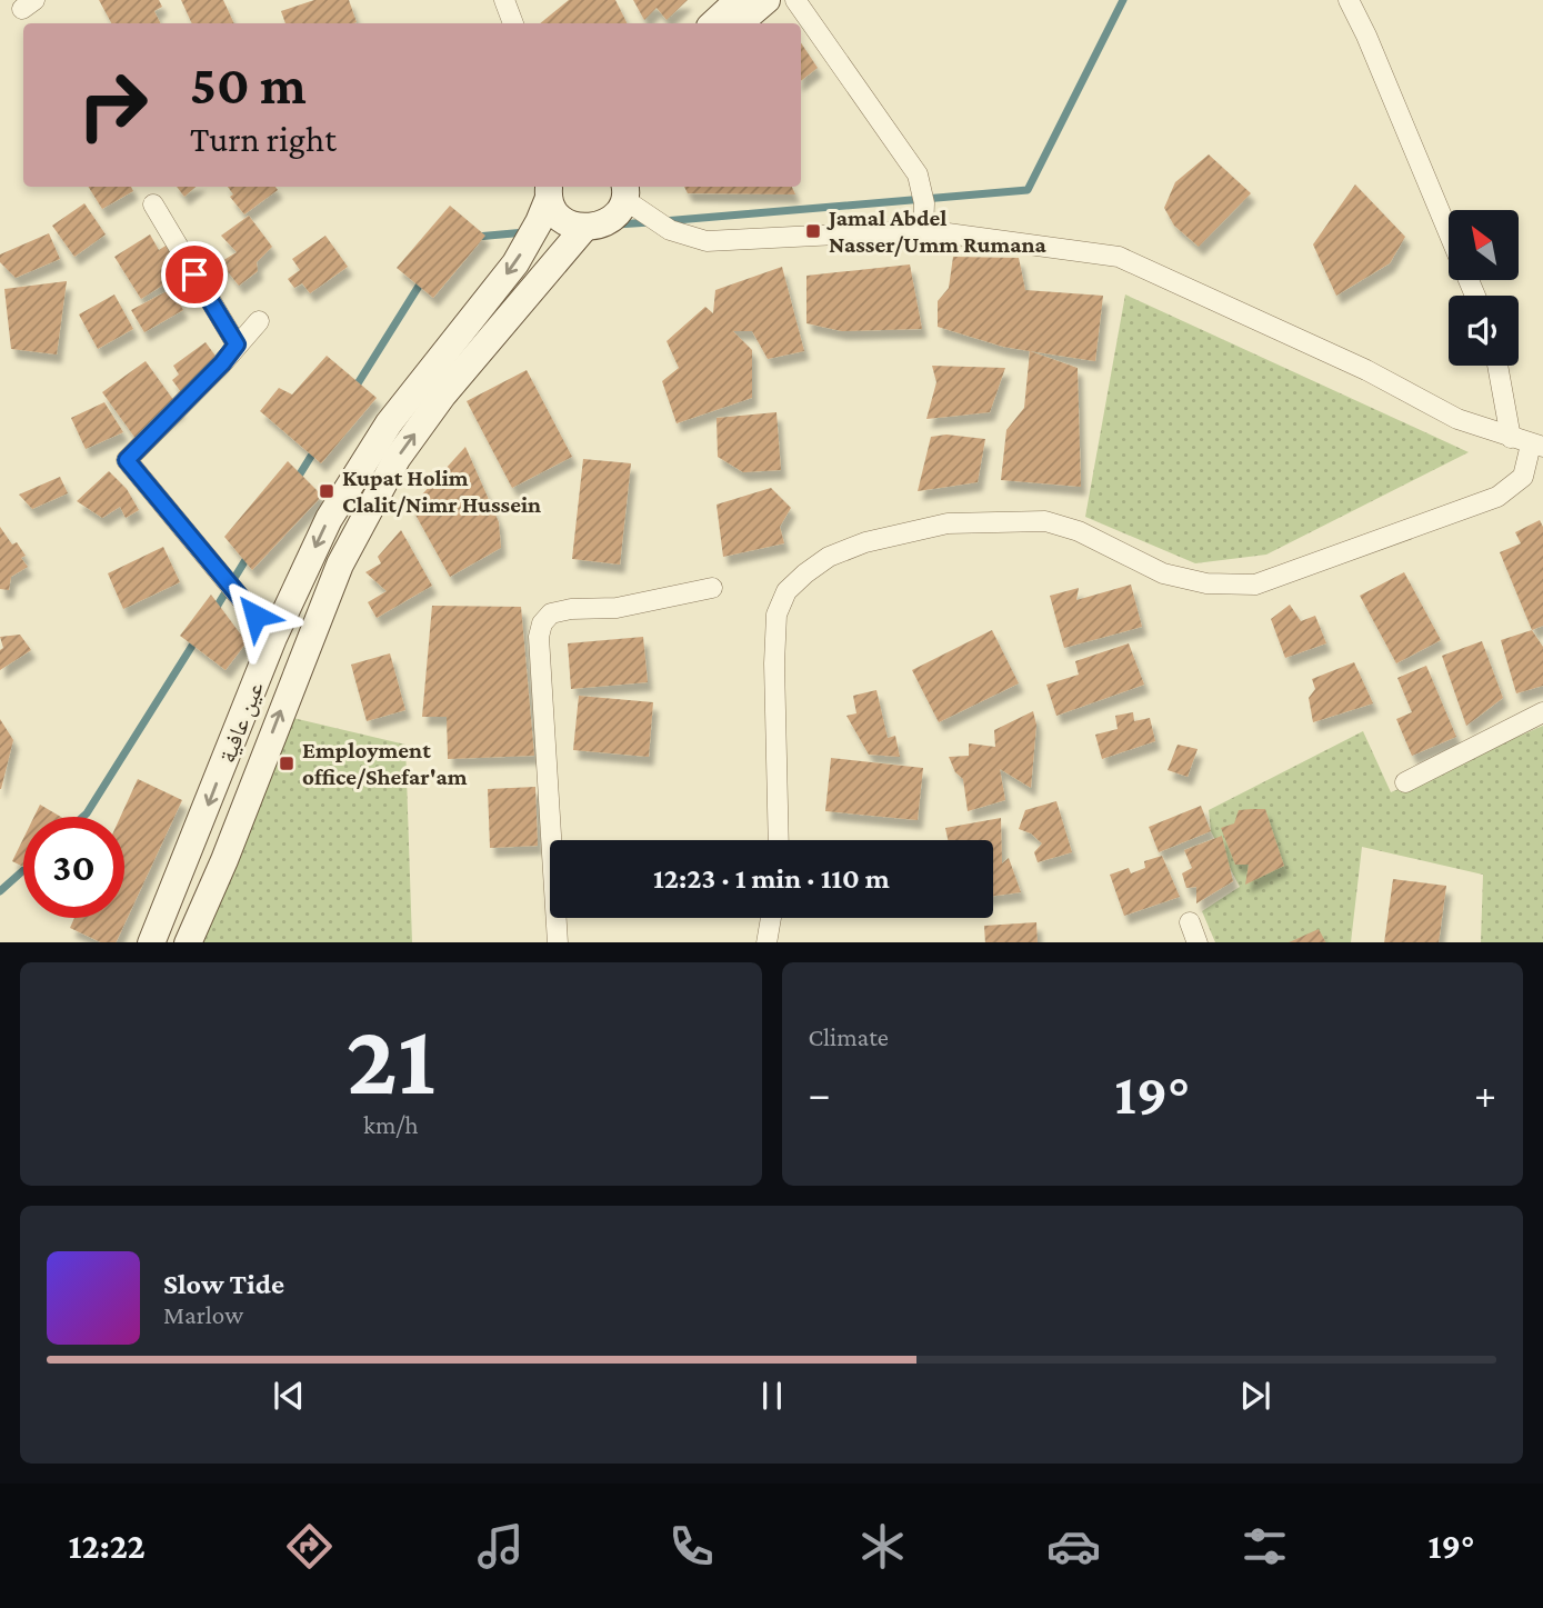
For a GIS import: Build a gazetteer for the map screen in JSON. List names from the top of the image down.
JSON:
{
  "streets": {
    "main road": ["عين عافية"]
  },
  "places": {
    "transit": ["Jamal Abdel Nasser/Umm Rumana", "Kupat Holim Clalit/Nimr Hussein", "Employment office/Shefar'am"]
  },
  "north": "top left",
  "page": {
    "turn": ["50 m", "Turn right"],
    "limit": "30",
    "trip": "12:23 · 1 min · 110 m",
    "tile": [
      ["21", "km/h"],
      "Climate"
    ],
    "heat": ["−", "19°", "+"],
    "song": ["Slow Tide", "Marlow"],
    "tabs": ["12:22", "19°"]
  }
}
